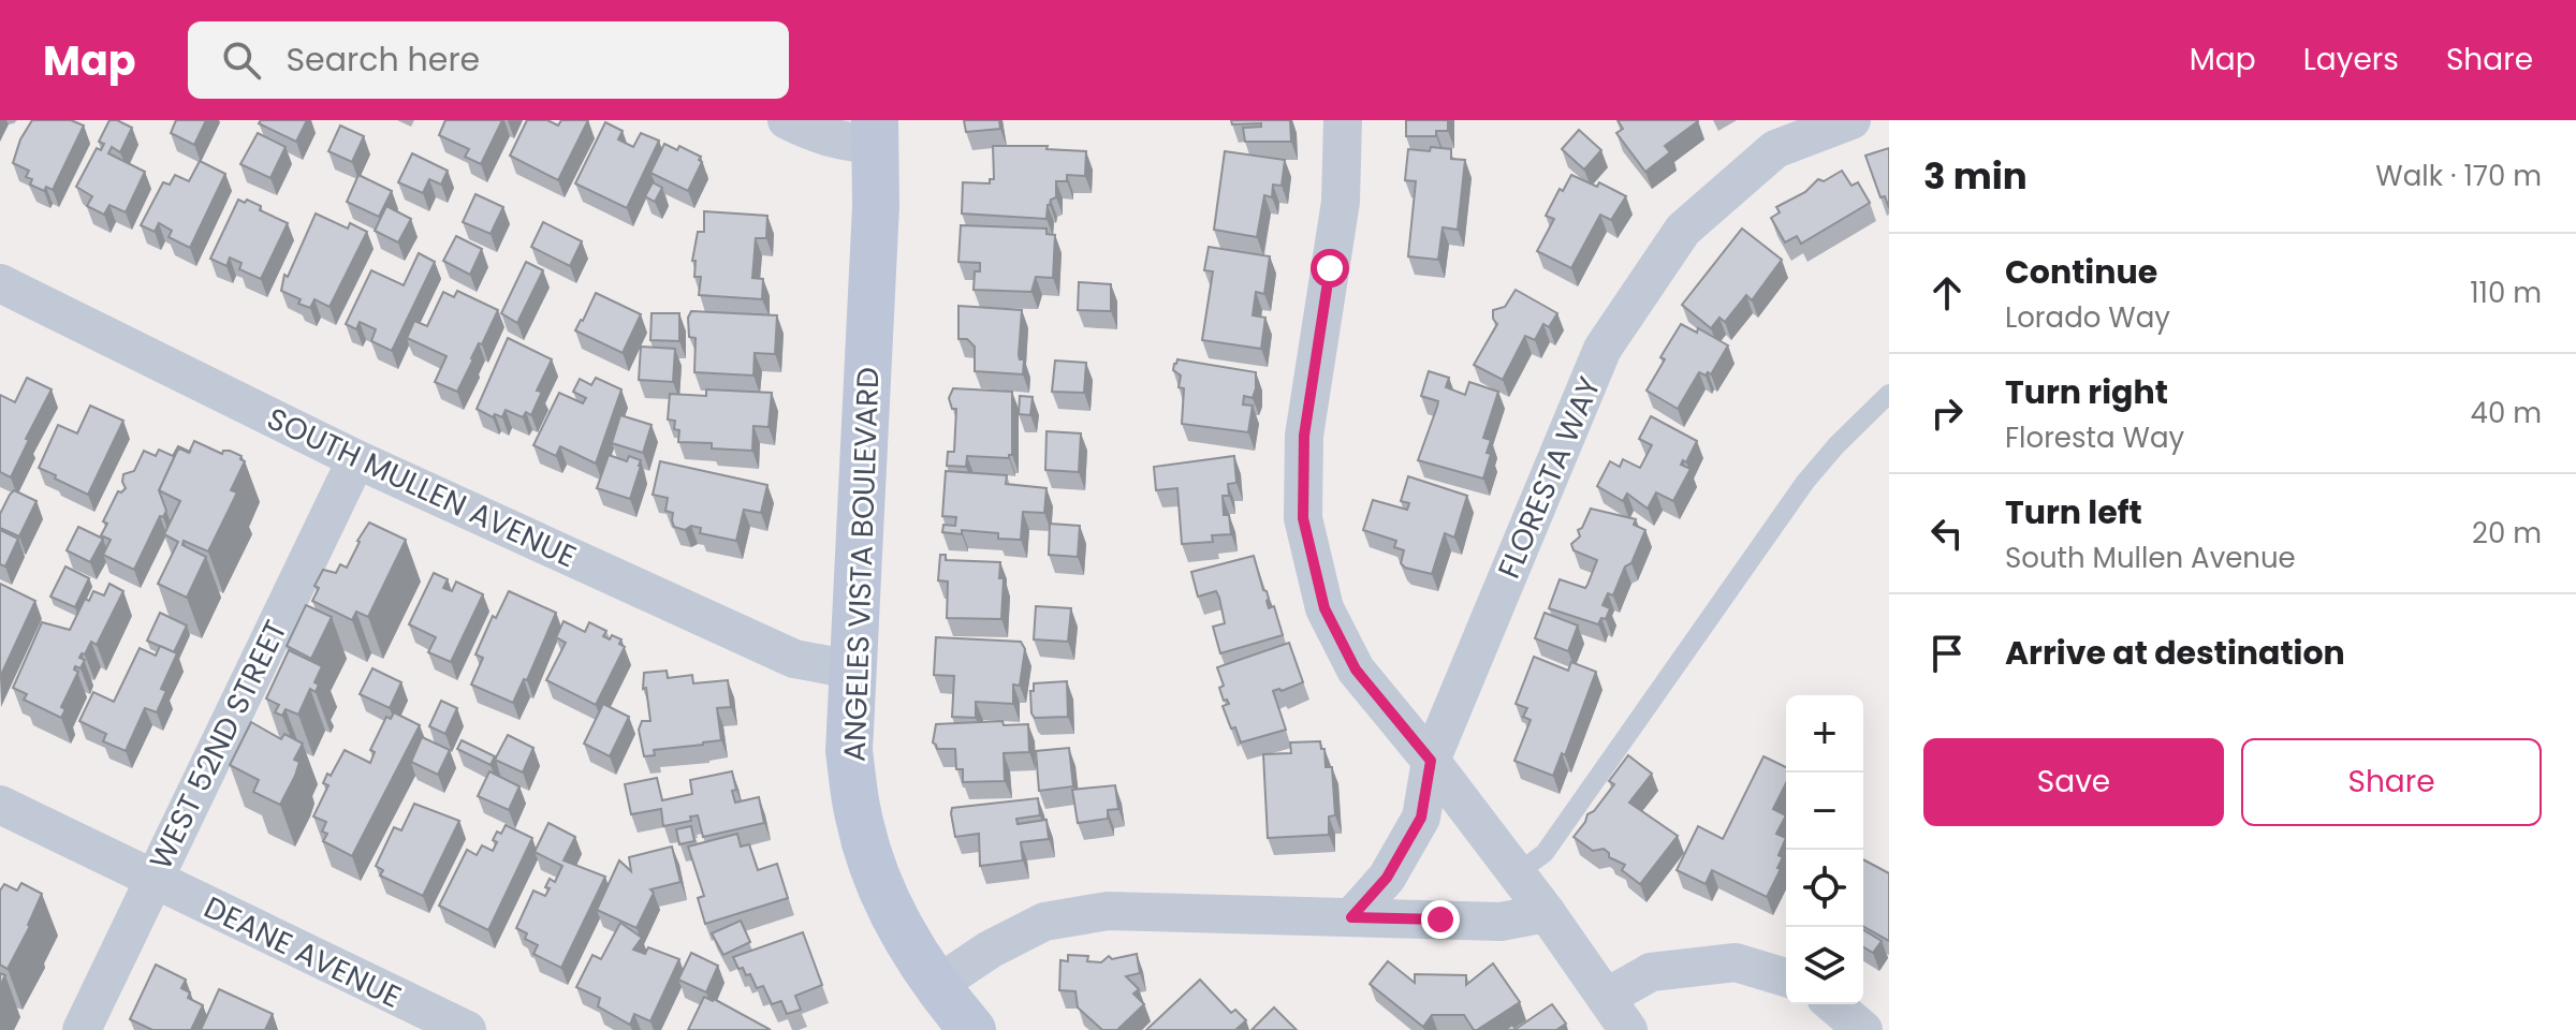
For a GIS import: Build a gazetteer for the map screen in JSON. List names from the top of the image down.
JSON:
{
  "streets": {
    "street": [
      "FLORESTA WAY",
      "SOUTH MULLEN AVENUE",
      "ANGELES VISTA BOULEVARD",
      "WEST 52ND STREET",
      "DEANE AVENUE"
    ]
  },
  "crossings": [
    ["SOUTH MULLEN AVENUE", "ANGELES VISTA BOULEVARD"],
    ["SOUTH MULLEN AVENUE", "WEST 52ND STREET"],
    ["WEST 52ND STREET", "DEANE AVENUE"]
  ],
  "page": {
    "header": "Map",
    "search": "Search here",
    "nav": ["Map", "Layers", "Share"],
    "heading": ["3 min", "Walk · 170 m"],
    "list": [
      ["Continue", "Lorado Way", "110 m"],
      ["Turn right", "Floresta Way", "40 m"],
      ["Turn left", "South Mullen Avenue", "20 m"],
      "Arrive at destination"
    ],
    "map_buttons": ["+", "−"],
    "buttons": ["Save", "Share"]
  }
}
